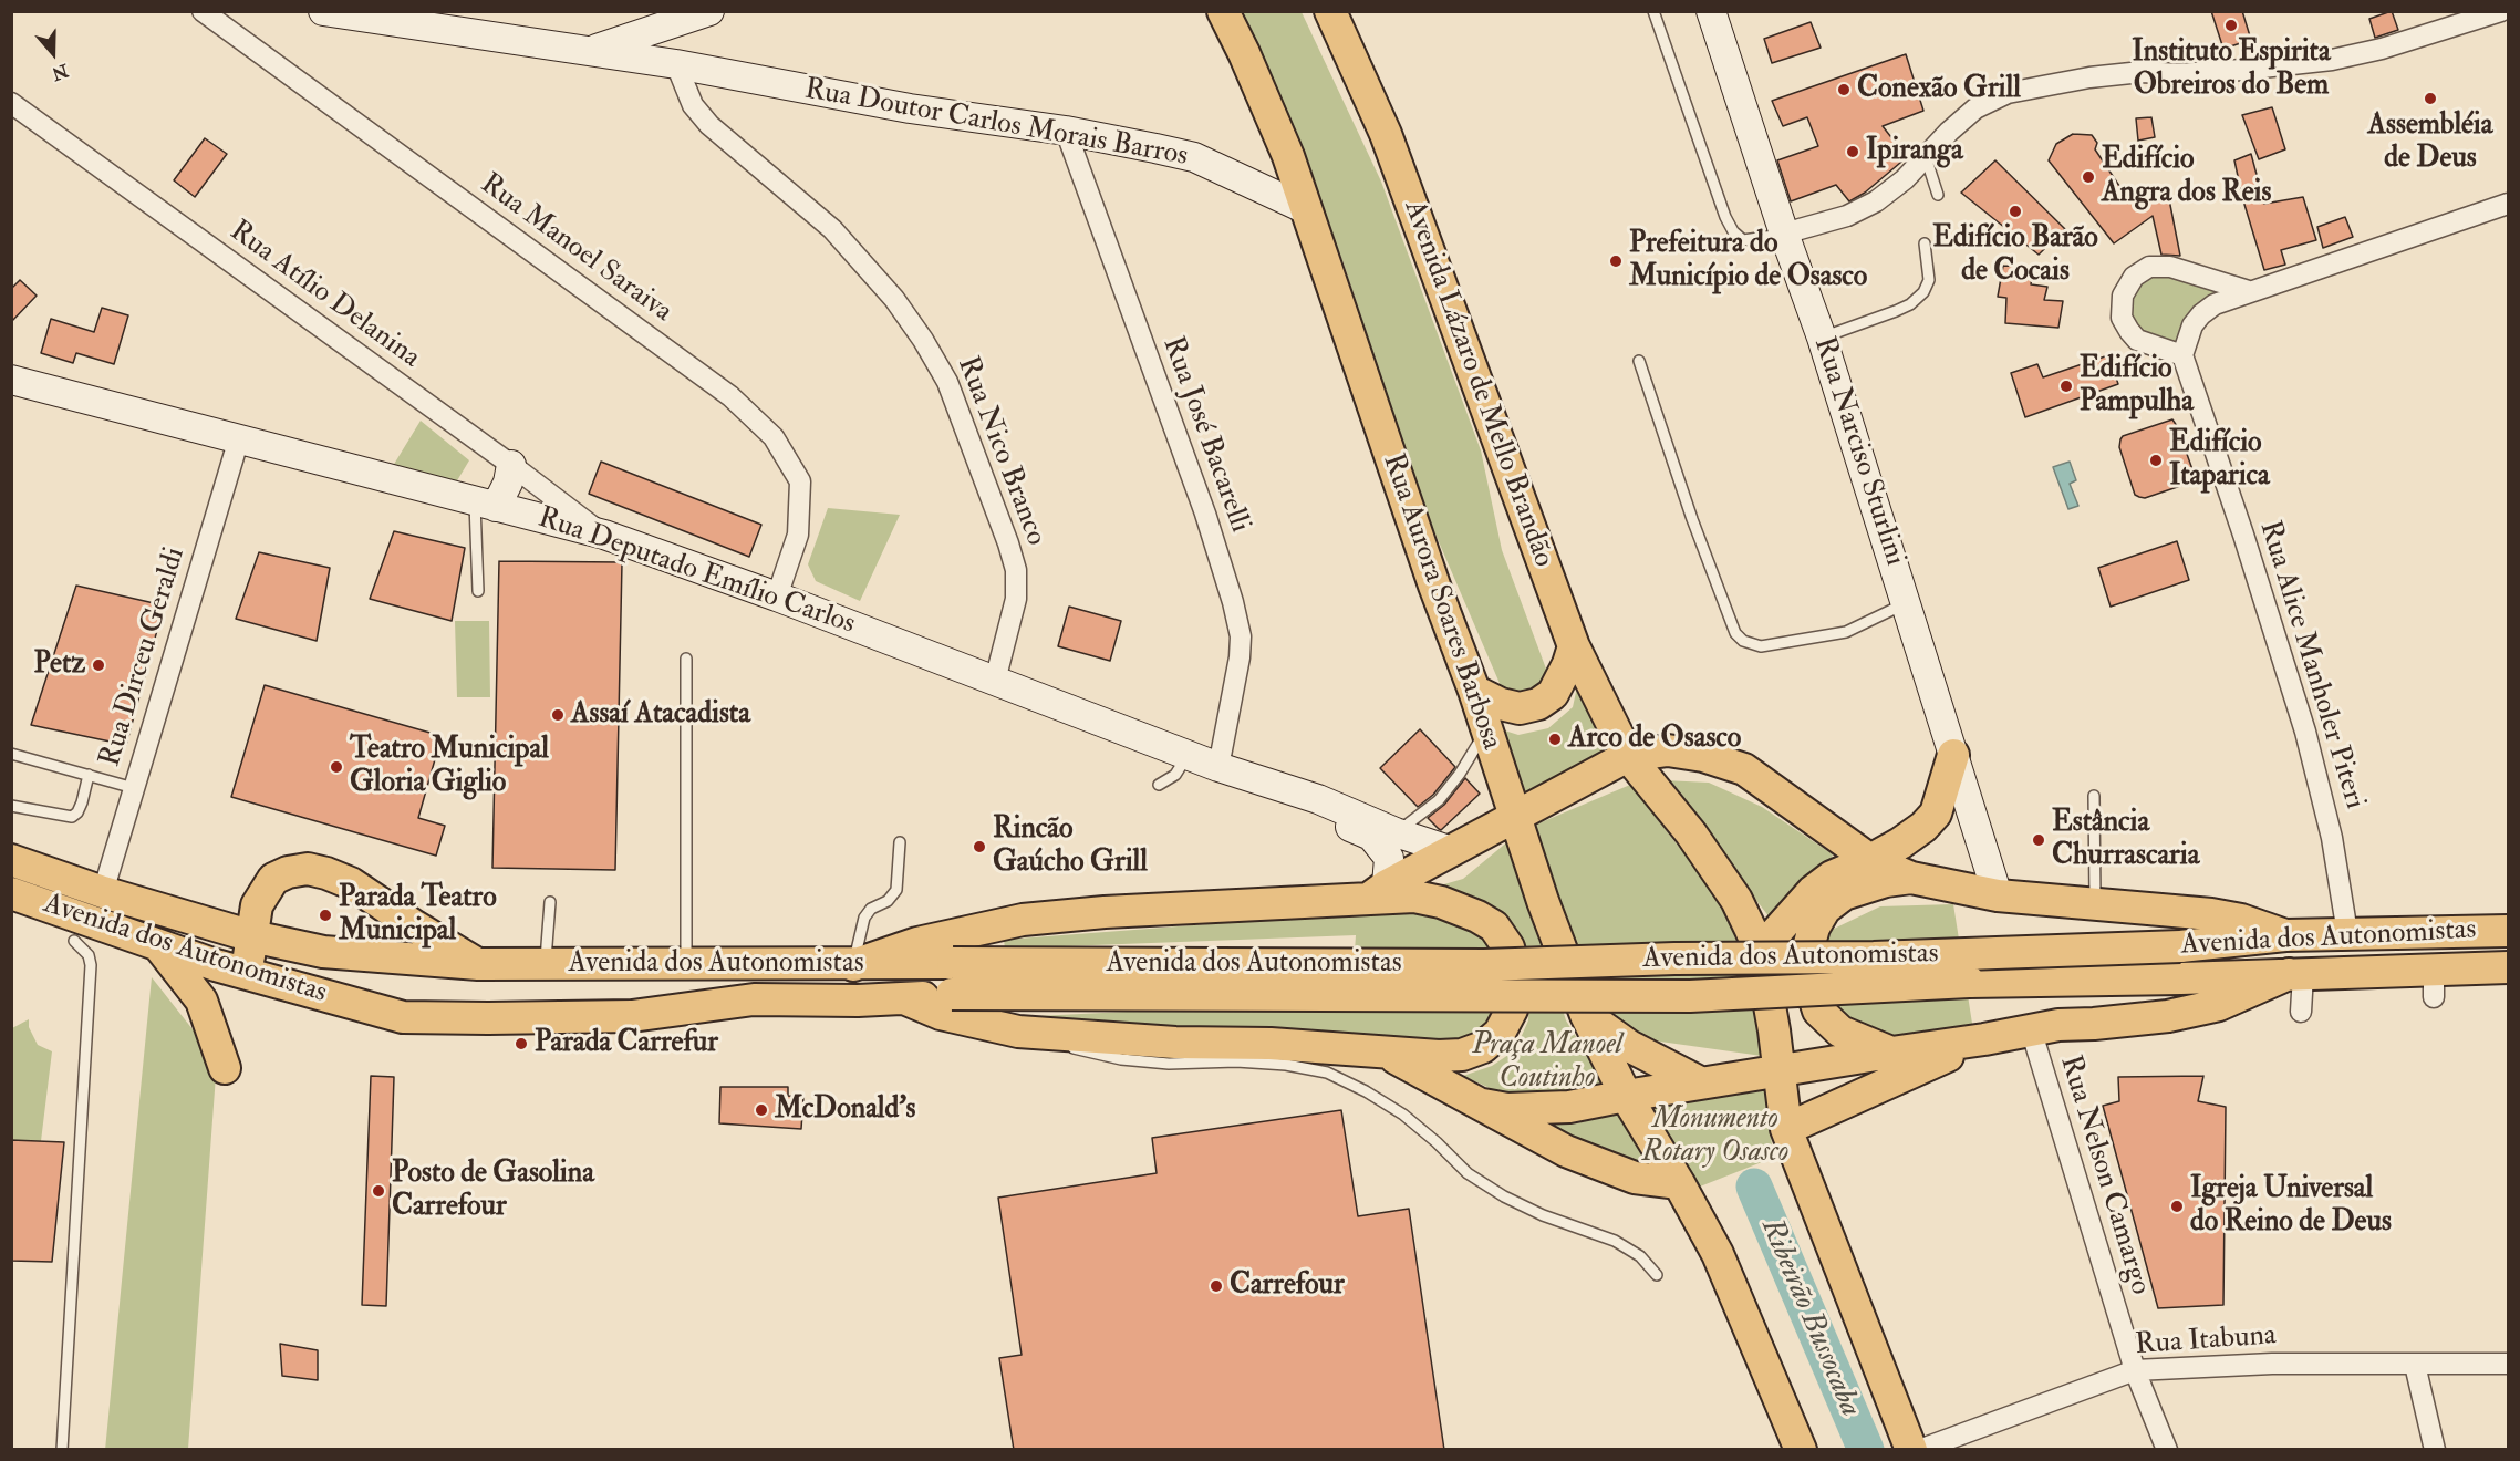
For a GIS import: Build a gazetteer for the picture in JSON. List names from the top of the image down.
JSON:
{
  "streets": {
    "main road": ["Avenida Lázaro de Mello Brandão", "Rua Aurora Soares Barbosa", "Avenida dos Autonomistas"],
    "street": [
      "Rua Doutor Carlos Morais Barros",
      "Rua Manoel Saraiva",
      "Rua Atílio Delanina",
      "Rua José Bacarelli",
      "Rua Nico Branco",
      "Rua Narciso Sturlini",
      "Rua Deputado Emílio Carlos",
      "Rua Dirceu Geraldi",
      "Rua Alice Manholer Piteri",
      "Rua Nelson Camargo",
      "Rua Itabuna"
    ]
  },
  "crossings": [
    ["Rua Doutor Carlos Morais Barros", "Rua José Bacarelli"],
    ["Rua Doutor Carlos Morais Barros", "Rua Nico Branco"],
    ["Rua Doutor Carlos Morais Barros", "Rua Aurora Soares Barbosa"],
    ["Rua Manoel Saraiva", "Rua Deputado Emílio Carlos"],
    ["Rua Atílio Delanina", "Rua Deputado Emílio Carlos"],
    ["Rua José Bacarelli", "Rua Deputado Emílio Carlos"],
    ["Rua Nico Branco", "Rua Deputado Emílio Carlos"],
    ["Rua Deputado Emílio Carlos", "Rua Dirceu Geraldi"],
    ["Rua Dirceu Geraldi", "Avenida dos Autonomistas"],
    ["Rua Alice Manholer Piteri", "Avenida dos Autonomistas"],
    ["Rua Nelson Camargo", "Rua Itabuna"]
  ],
  "water": ["Ribeirão Bussocaba"],
  "parks": ["Praça Manoel Coutinho", "Monumento Rotary Osasco"],
  "places": [
    "Instituto Espirita Obreiros do Bem",
    "Conexão Grill",
    "Assembléia de Deus",
    "Ipiranga",
    "Edifício Angra dos Reis",
    "Edifício Barão de Cocais",
    "Prefeitura do Município de Osasco",
    "Edifício Pampulha",
    "Edifício Itaparica",
    "Petz",
    "Assaí Atacadista",
    "Arco de Osasco",
    "Teatro Municipal Gloria Giglio",
    "Estância Churrascaria",
    "Rincão Gaúcho Grill",
    "Parada Teatro Municipal",
    "Parada Carrefur",
    "McDonald's",
    "Posto de Gasolina Carrefour",
    "Igreja Universal do Reino de Deus",
    "Carrefour"
  ],
  "north": "bottom"
}
